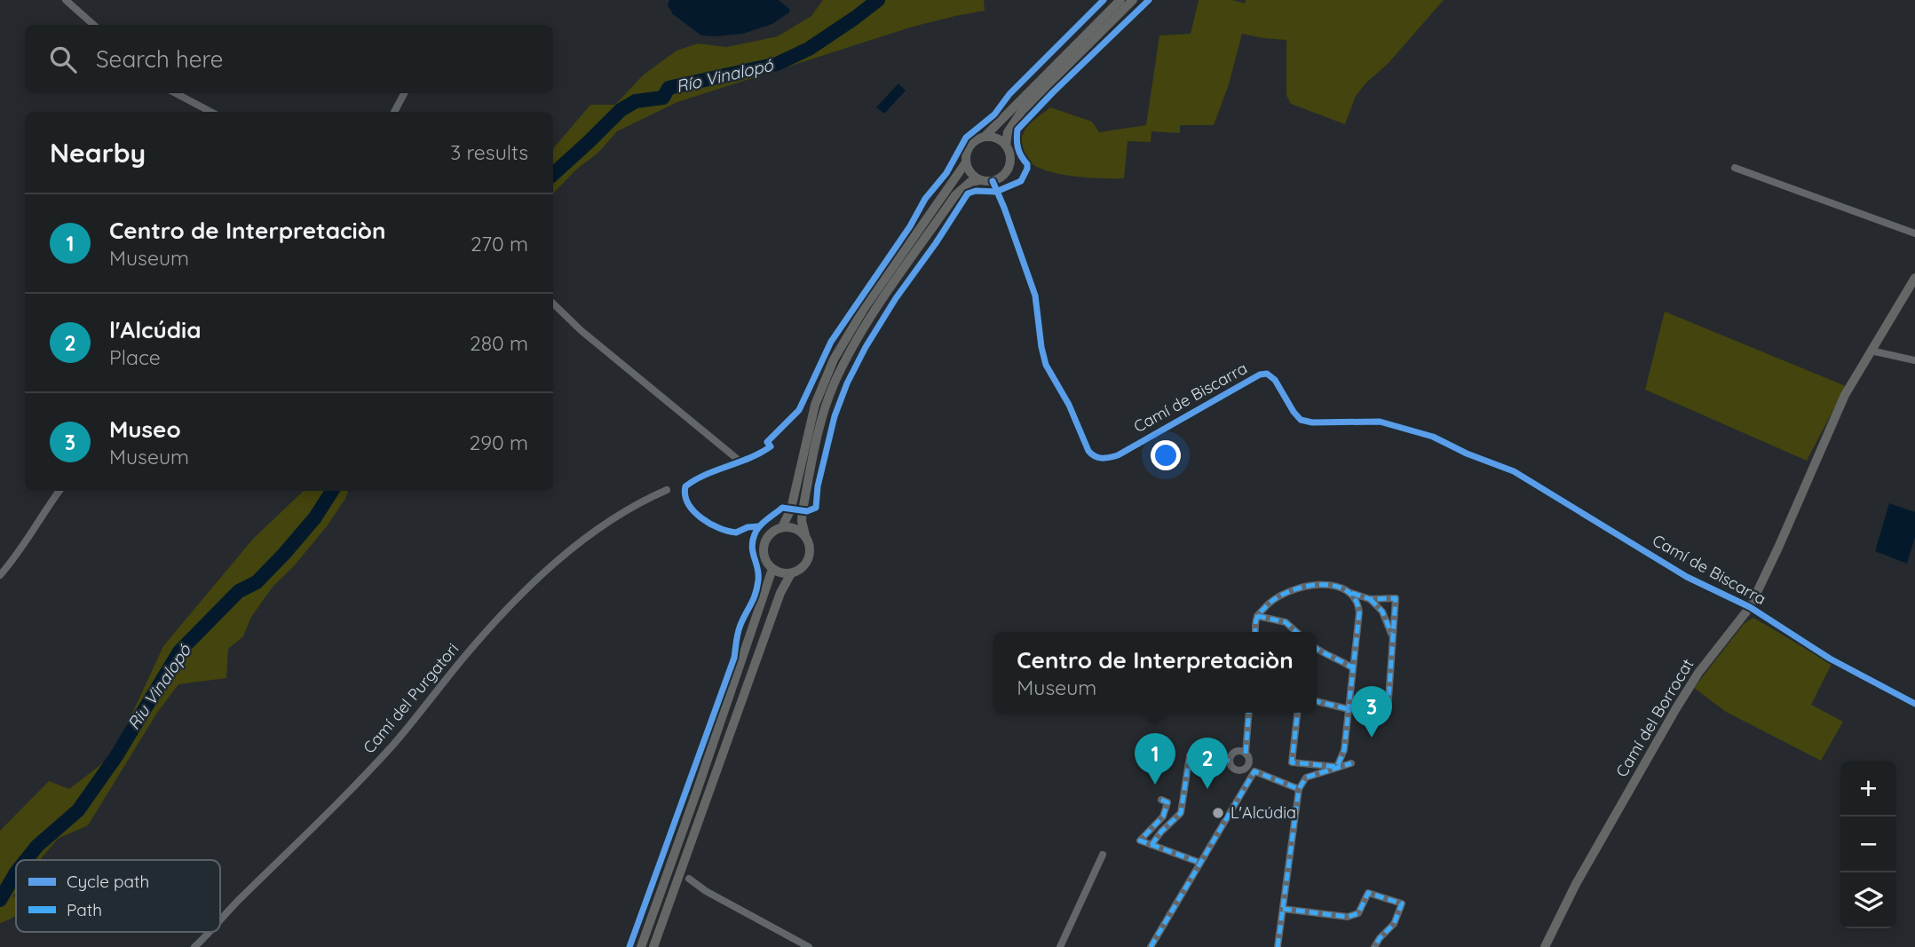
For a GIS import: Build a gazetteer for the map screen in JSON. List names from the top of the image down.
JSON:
{
  "streets": {
    "main road": ["Camí del Borrocat"],
    "street": ["Camí de Biscarra", "Camí del Purgatori"]
  },
  "crossings": [
    ["Camí de Biscarra", "Camí del Borrocat"]
  ],
  "water": ["Río Vinalopó", "Riu Vinalopó"],
  "places": ["L'Alcúdia"],
  "legend": ["Cycle path", "Path"],
  "page": {
    "search": "Search here",
    "heading": ["Nearby", "3 results"],
    "list": [
      {
        "mark": "1",
        "name": "Centro de Interpretaciòn",
        "note": "Museum",
        "value": "270 m"
      },
      {
        "mark": "2",
        "name": "l'Alcúdia",
        "note": "Place",
        "value": "280 m"
      },
      {
        "mark": "3",
        "name": "Museo",
        "note": "Museum",
        "value": "290 m"
      }
    ],
    "popup": ["Centro de Interpretaciòn", "Museum"],
    "pins": ["3", "1", "2"],
    "map_buttons": ["+", "−"]
  }
}
